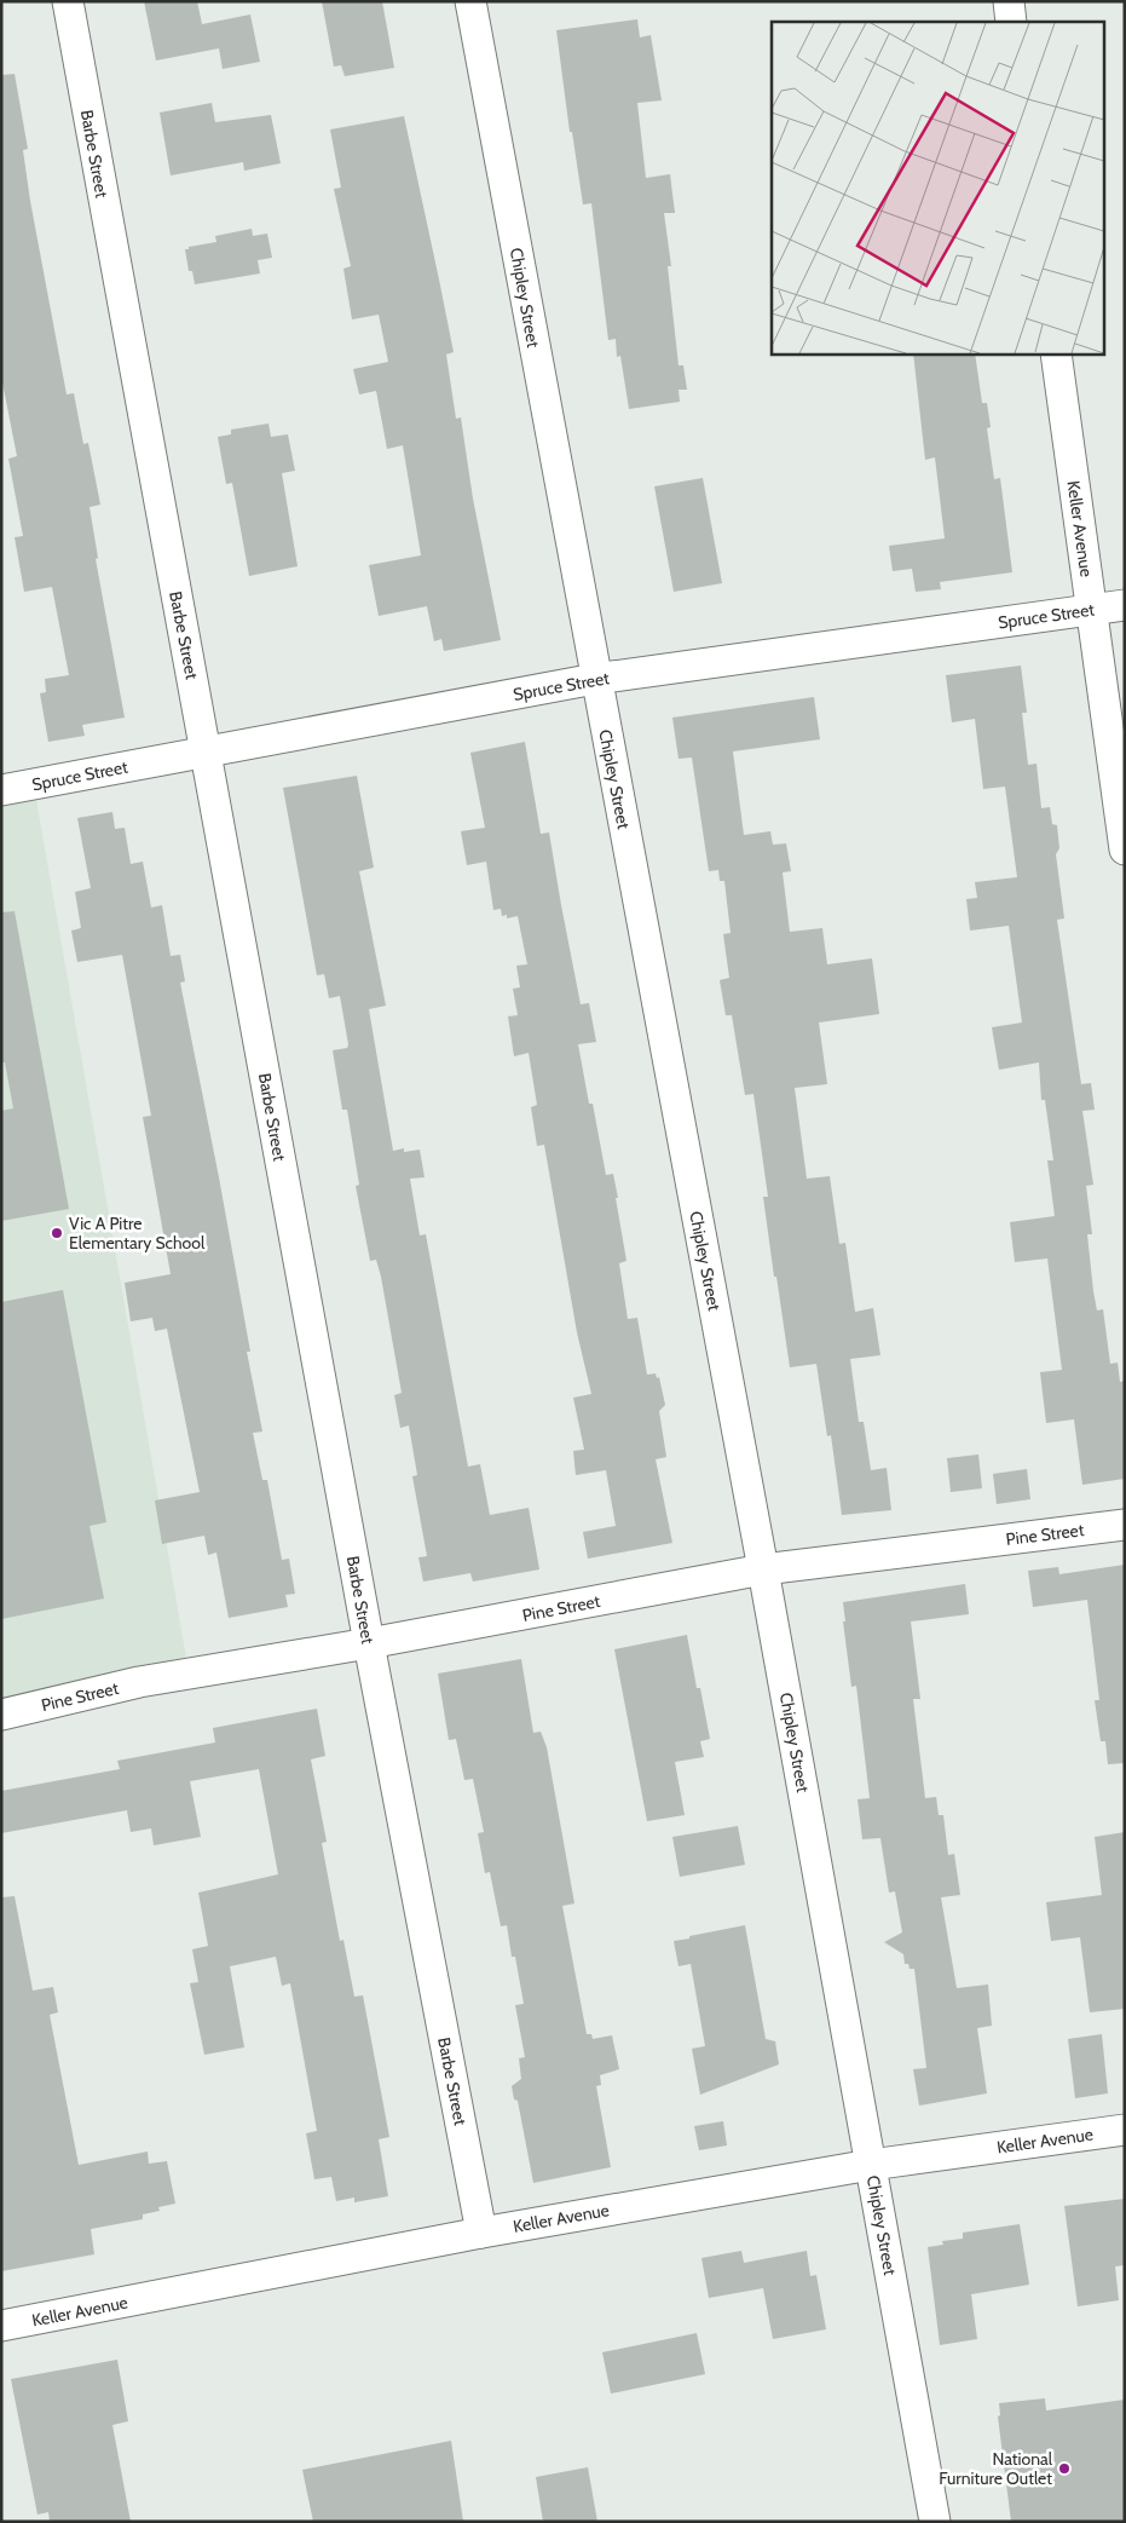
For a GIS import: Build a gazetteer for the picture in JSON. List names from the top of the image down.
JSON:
{
  "streets": {
    "street": [
      "Barbe Street",
      "Chipley Street",
      "Keller Avenue",
      "Spruce Street",
      "Pine Street"
    ]
  },
  "crossings": [
    ["Barbe Street", "Keller Avenue"],
    ["Barbe Street", "Spruce Street"],
    ["Barbe Street", "Pine Street"],
    ["Chipley Street", "Keller Avenue"],
    ["Chipley Street", "Spruce Street"],
    ["Chipley Street", "Pine Street"],
    ["Keller Avenue", "Spruce Street"]
  ],
  "places": ["Vic A Pitre Elementary School", "National Furniture Outlet"]
}
